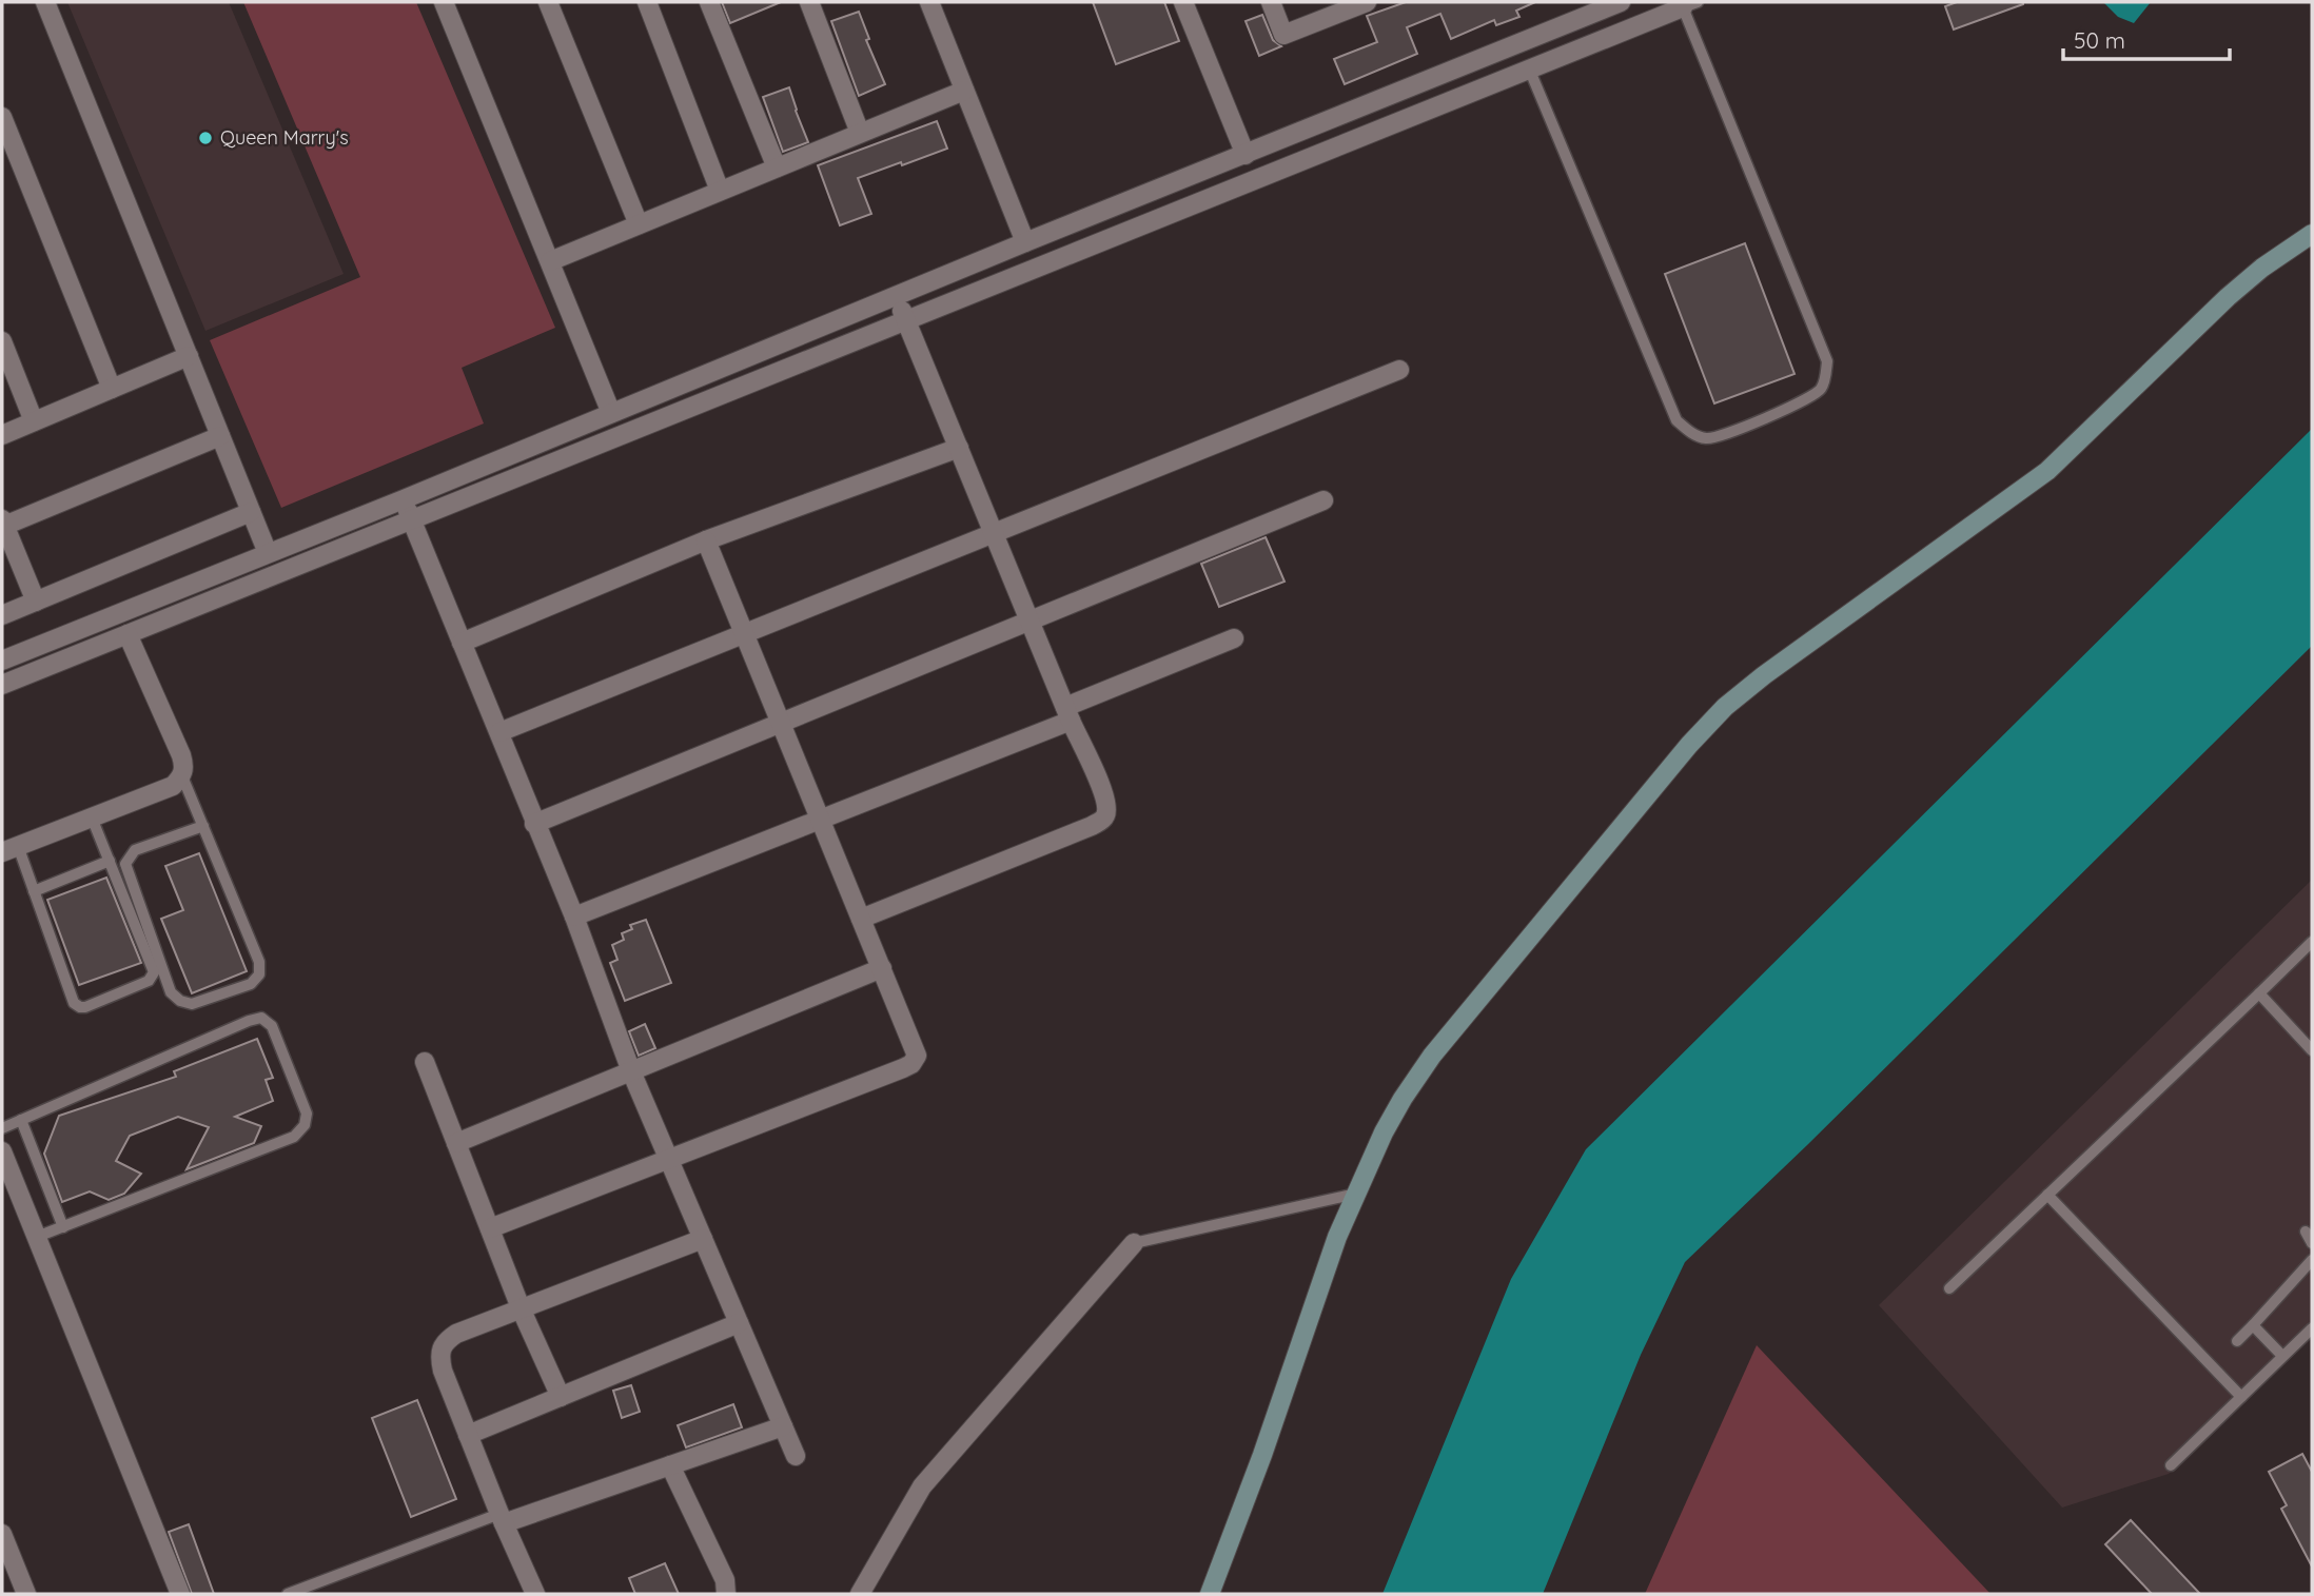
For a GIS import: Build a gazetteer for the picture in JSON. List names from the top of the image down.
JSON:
{
  "places": ["Queen Marry's"],
  "scale_bar": "50 m"
}
